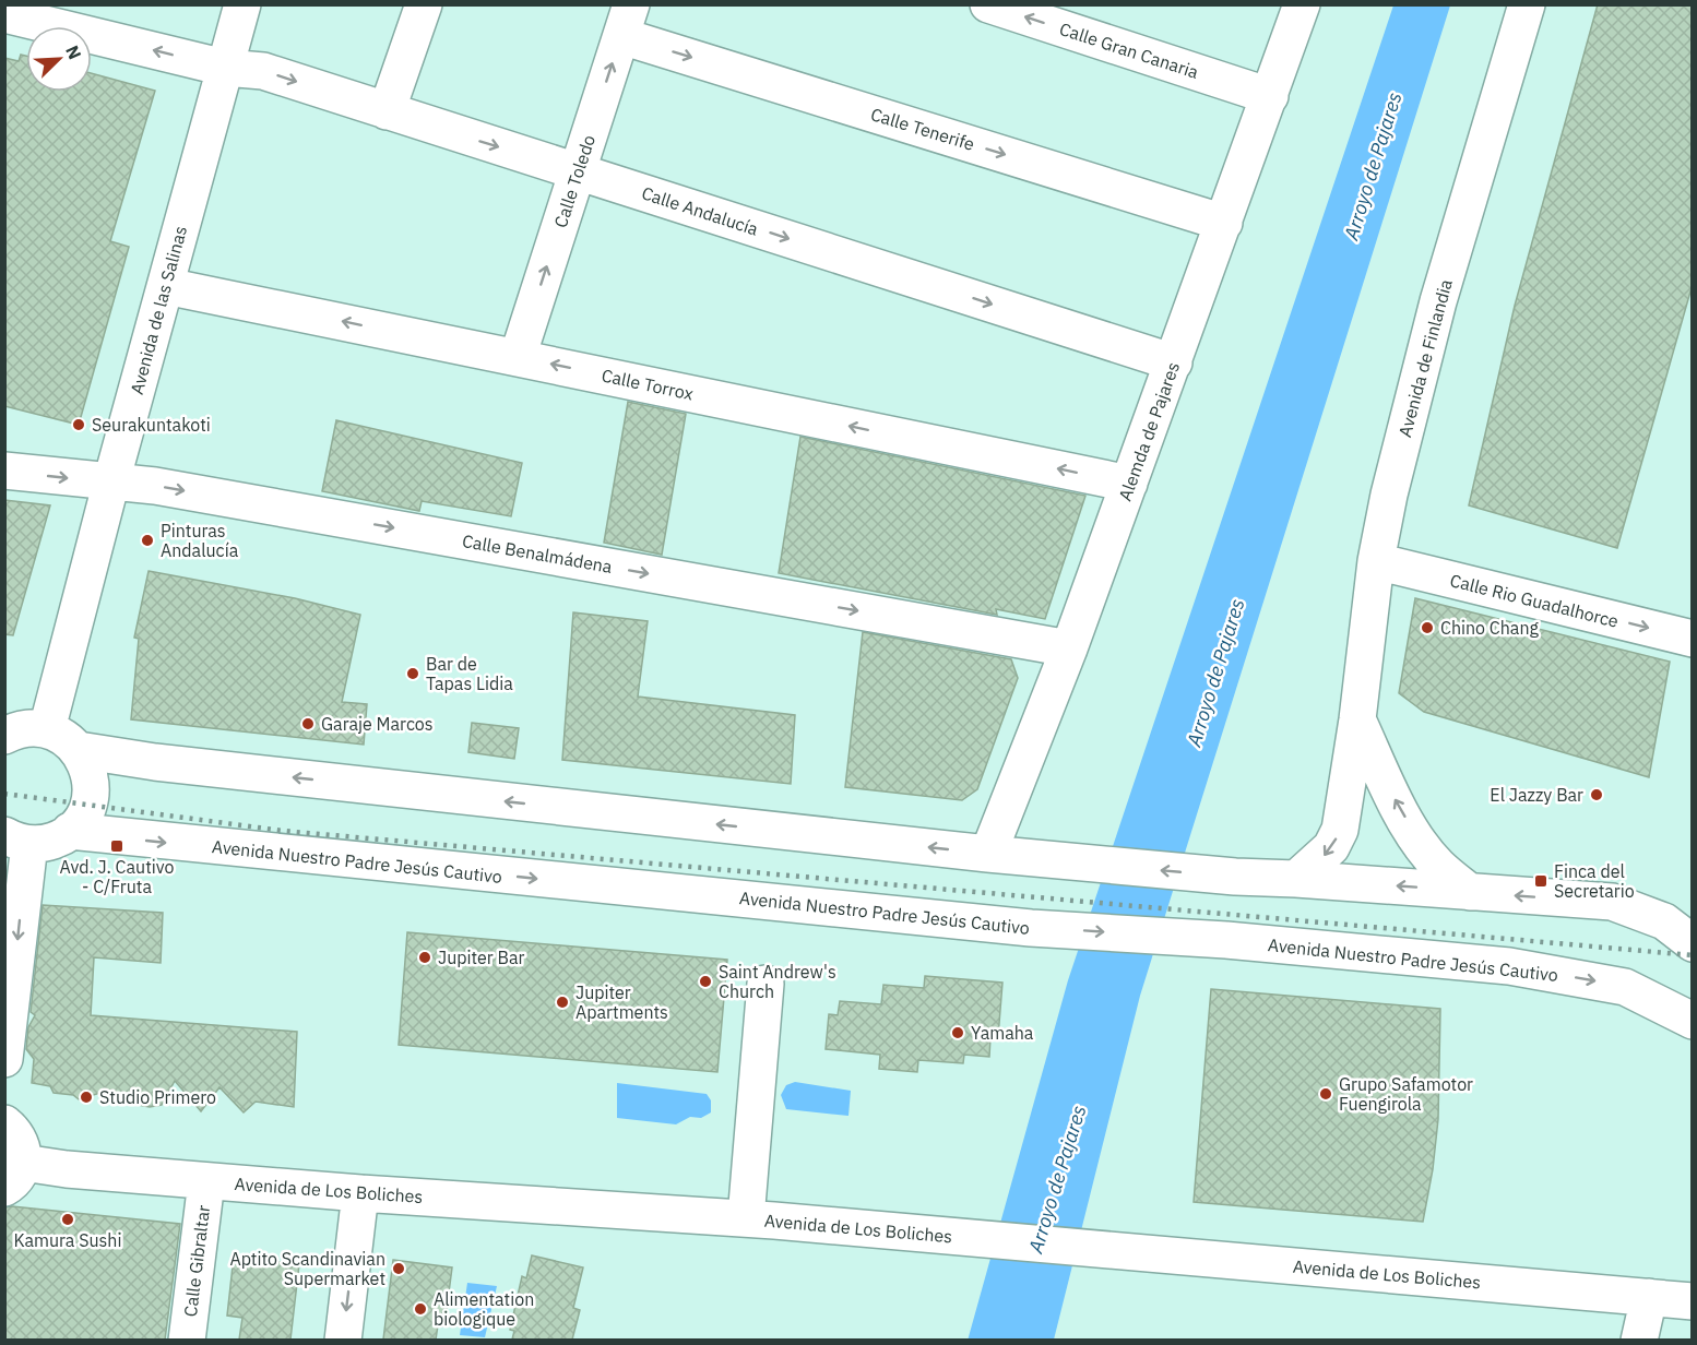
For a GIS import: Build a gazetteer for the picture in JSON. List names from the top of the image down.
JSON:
{
  "streets": {
    "street": [
      "Calle Gran Canaria",
      "Calle Tenerife",
      "Calle Toledo",
      "Calle Andalucía",
      "Avenida de las Salinas",
      "Avenida de Finlandia",
      "Calle Torrox",
      "Alemda de Pajares",
      "Calle Benalmádena",
      "Calle Rio Guadalhorce",
      "Avenida Nuestro Padre Jesús Cautivo",
      "Avenida de Los Boliches",
      "Calle Gibraltar"
    ]
  },
  "crossings": [
    ["Calle Gran Canaria", "Alemda de Pajares"],
    ["Calle Tenerife", "Calle Toledo"],
    ["Calle Tenerife", "Alemda de Pajares"],
    ["Calle Toledo", "Calle Andalucía"],
    ["Calle Toledo", "Calle Torrox"],
    ["Calle Andalucía", "Avenida de las Salinas"],
    ["Calle Andalucía", "Alemda de Pajares"],
    ["Avenida de las Salinas", "Calle Torrox"],
    ["Avenida de las Salinas", "Calle Benalmádena"],
    ["Avenida de Finlandia", "Calle Rio Guadalhorce"],
    ["Calle Torrox", "Alemda de Pajares"],
    ["Alemda de Pajares", "Calle Benalmádena"],
    ["Avenida de Los Boliches", "Calle Gibraltar"]
  ],
  "one_way": ["Calle Gran Canaria", "Calle Tenerife", "Calle Torrox"],
  "water": ["Arroyo de Pajares"],
  "places": {
    "other": [
      "Seurakuntakoti",
      "Pinturas Andalucía",
      "Chino Chang",
      "Bar de Tapas Lidia",
      "Garaje Marcos",
      "El Jazzy Bar",
      "Jupiter Bar",
      "Saint Andrew's Church",
      "Jupiter Apartments",
      "Yamaha",
      "Grupo Safamotor Fuengirola",
      "Studio Primero",
      "Kamura Sushi",
      "Aptito Scandinavian Supermarket",
      "Alimentation biologique"
    ],
    "transit": ["Avd. J. Cautivo - C/Fruta", "Finca del Secretario"]
  },
  "north": "top right"
}
